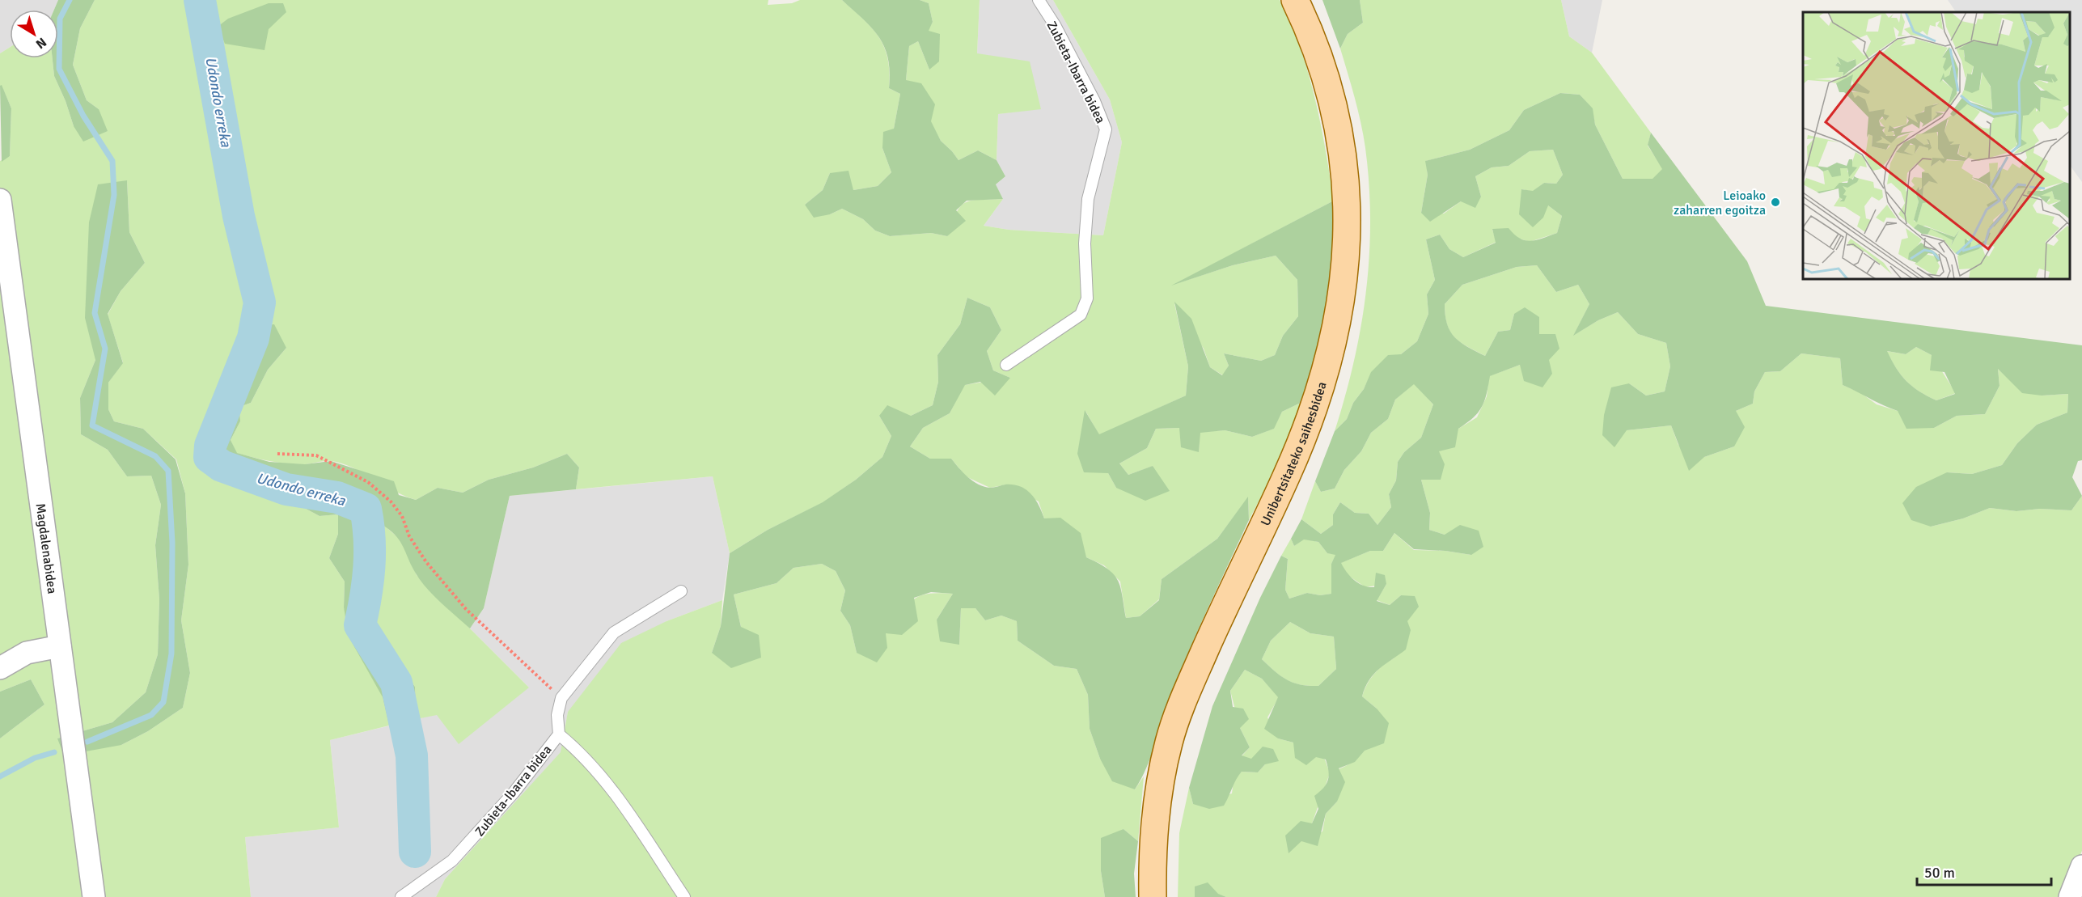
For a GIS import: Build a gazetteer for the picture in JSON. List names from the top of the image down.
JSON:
{
  "streets": {
    "main road": ["Unibertsitateko saihesbidea"],
    "street": ["Magdalenabidea"],
    "lane": ["Zubieta-Ibarra bidea"]
  },
  "water": ["Udondo erreka"],
  "places": ["Leioako zaharren egoitza"],
  "scale_bar": "50 m",
  "north": "bottom right"
}
